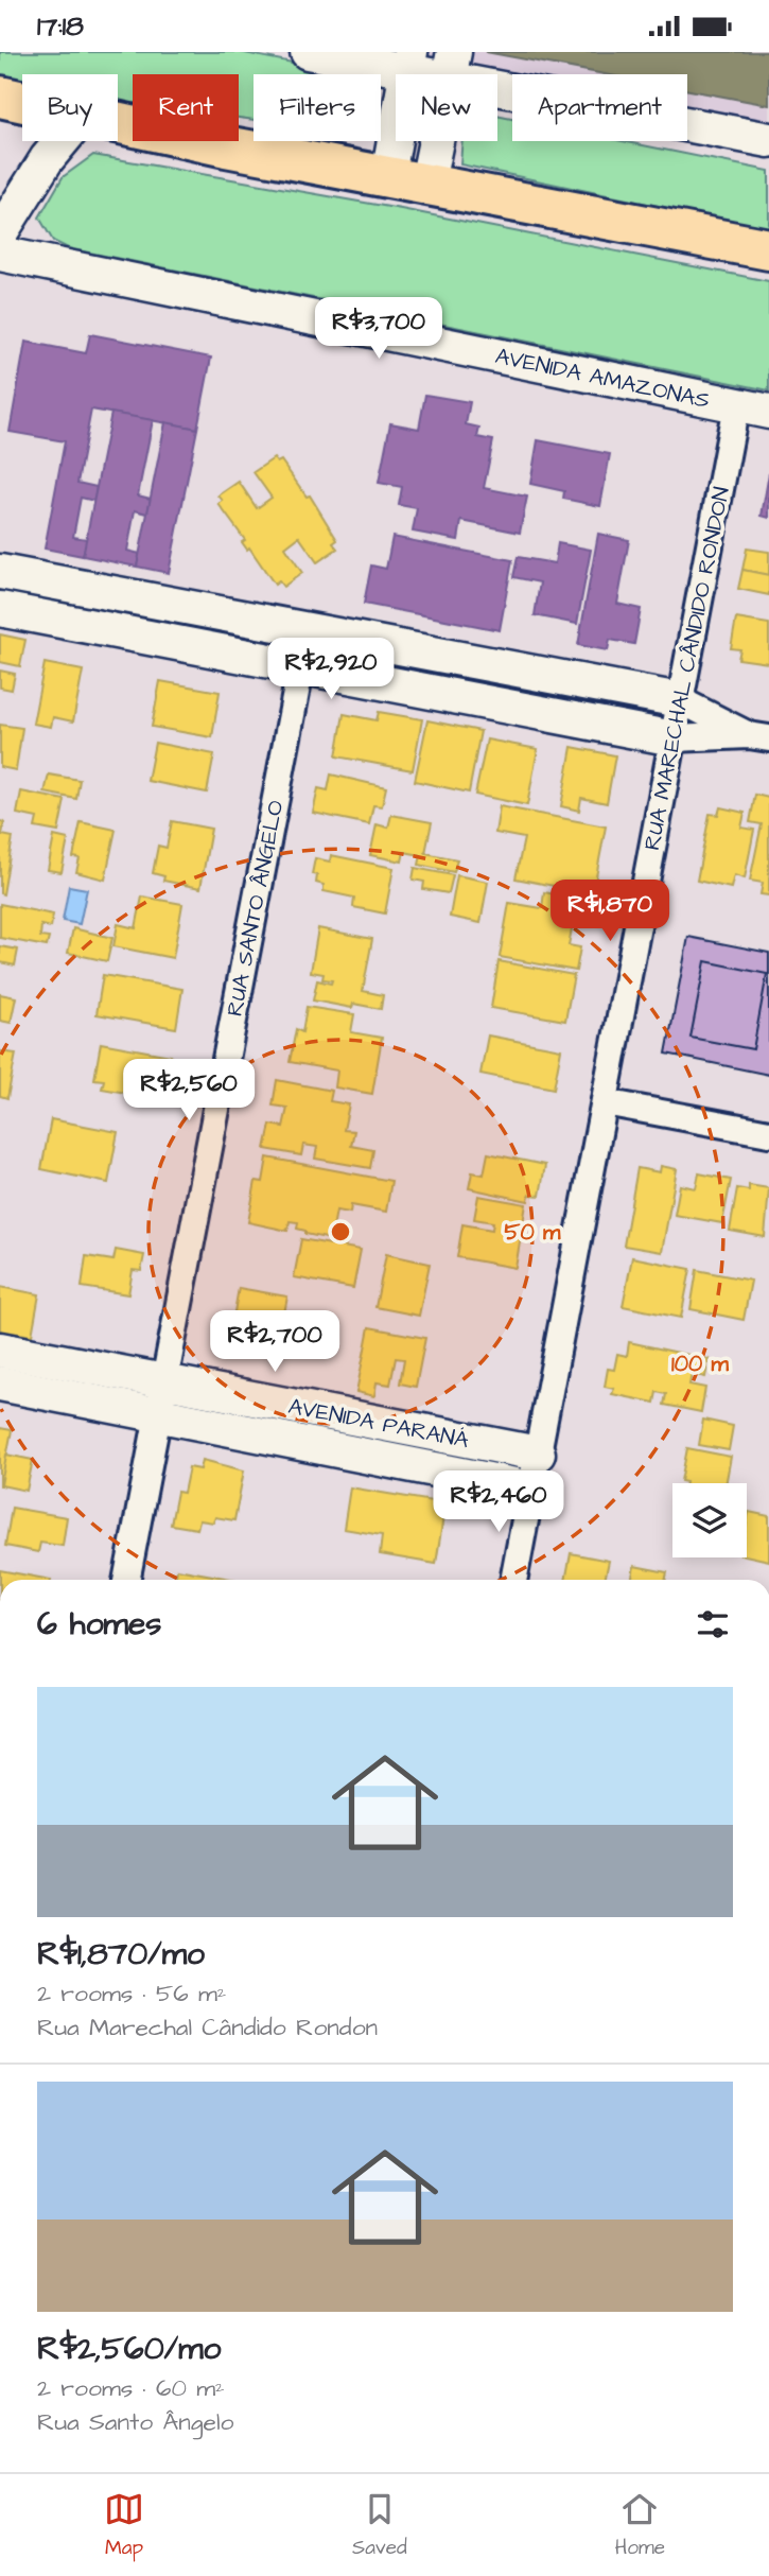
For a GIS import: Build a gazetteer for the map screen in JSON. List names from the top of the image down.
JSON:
{
  "streets": {
    "street": [
      "AVENIDA AMAZONAS",
      "RUA MARECHAL CÂNDIDO RONDON",
      "RUA SANTO ÂNGELO",
      "AVENIDA PARANÁ"
    ]
  },
  "crossings": [
    ["AVENIDA AMAZONAS", "RUA MARECHAL CÂNDIDO RONDON"],
    ["RUA MARECHAL CÂNDIDO RONDON", "AVENIDA PARANÁ"],
    ["RUA SANTO ÂNGELO", "AVENIDA PARANÁ"]
  ],
  "page": {
    "status": "17:18",
    "chip": [
      "Buy",
      "Rent",
      "Filters",
      "New",
      "Apartment"
    ],
    "price": [
      "R$3,700",
      "R$2,920",
      "R$1,870",
      "R$2,560",
      "R$2,700",
      "R$2,460"
    ],
    "heading": "6 homes",
    "list": [
      {
        "name": "R$1,870/mo",
        "note": "2 rooms · 56 m² · Rua Marechal Cândido Rondon"
      },
      {
        "name": "R$2,560/mo",
        "note": "2 rooms · 60 m² · Rua Santo Ângelo"
      }
    ],
    "tabs": ["Map", "Saved", "Home"]
  },
  "rings": ["50 m", "100 m"]
}
